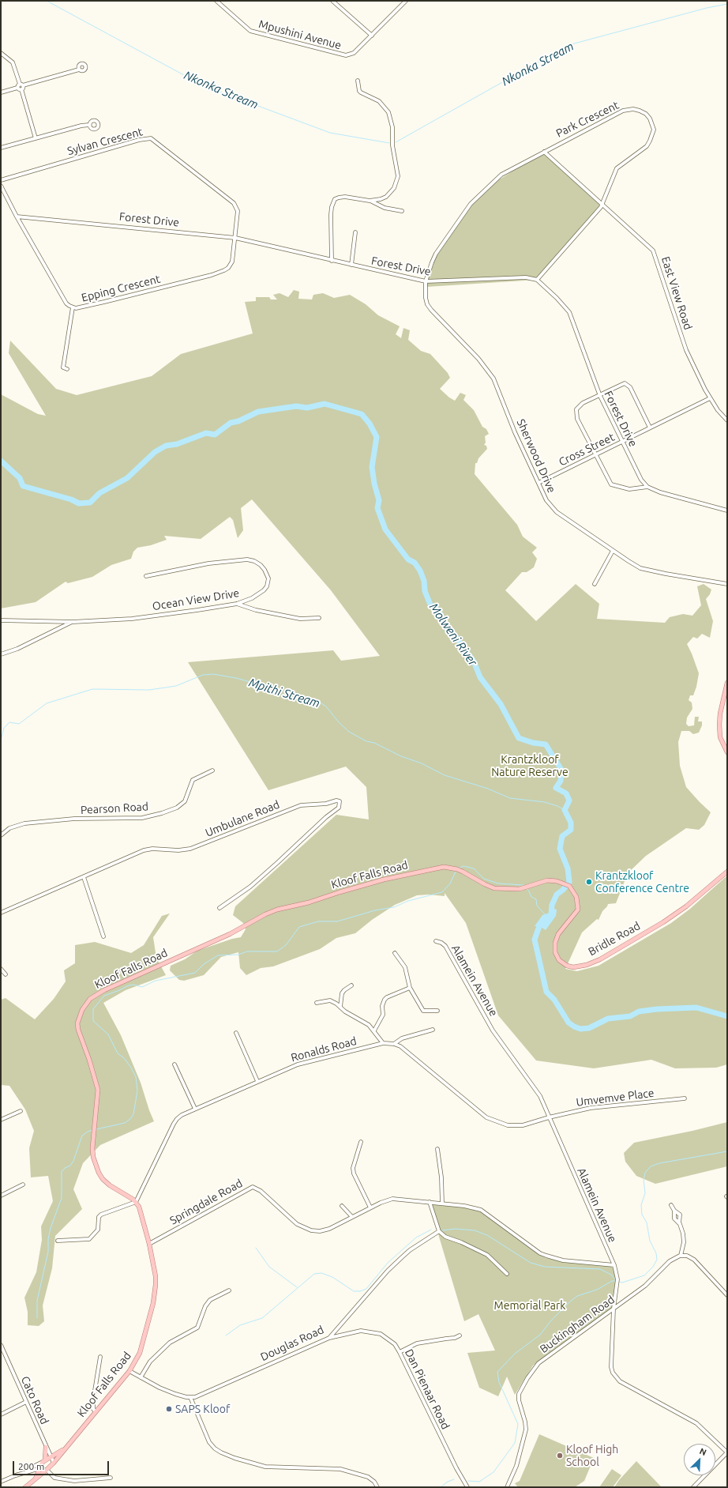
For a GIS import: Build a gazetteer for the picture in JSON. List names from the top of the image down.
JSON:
{
  "streets": {
    "main road": ["Kloof Falls Road", "Bridle Road"],
    "street": [
      "Mpushini Avenue",
      "Park Crescent",
      "Sylvan Crescent",
      "Forest Drive",
      "Epping Crescent",
      "East View Road",
      "Cross Street",
      "Sherwood Drive",
      "Ocean View Drive",
      "Pearson Road",
      "Umbulane Road",
      "Alamein Avenue",
      "Ronalds Road",
      "Umvemve Place",
      "Springdale Road",
      "Buckingham Road",
      "Douglas Road",
      "Dan Pienaar Road",
      "Cato Road"
    ]
  },
  "crossings": [
    ["Park Crescent", "Forest Drive"],
    ["Park Crescent", "East View Road"],
    ["Park Crescent", "Sherwood Drive"],
    ["Sylvan Crescent", "Forest Drive"],
    ["Sylvan Crescent", "Epping Crescent"],
    ["Forest Drive", "Epping Crescent"],
    ["Forest Drive", "Cross Street"],
    ["Forest Drive", "Sherwood Drive"],
    ["East View Road", "Cross Street"],
    ["Cross Street", "Sherwood Drive"],
    ["Kloof Falls Road", "Bridle Road"],
    ["Kloof Falls Road", "Ronalds Road"],
    ["Kloof Falls Road", "Springdale Road"],
    ["Kloof Falls Road", "Cato Road"],
    ["Alamein Avenue", "Ronalds Road"],
    ["Alamein Avenue", "Umvemve Place"],
    ["Alamein Avenue", "Springdale Road"],
    ["Alamein Avenue", "Buckingham Road"],
    ["Ronalds Road", "Umvemve Place"],
    ["Douglas Road", "Dan Pienaar Road"]
  ],
  "water": ["Nkonka Stream", "Molweni River", "Mpithi Stream"],
  "parks": ["Krantzkloof Nature Reserve", "Memorial Park"],
  "places": ["Krantzkloof Conference Centre", "SAPS Kloof", "Kloof High School"],
  "scale_bar": "200 m",
  "north": "top right"
}
